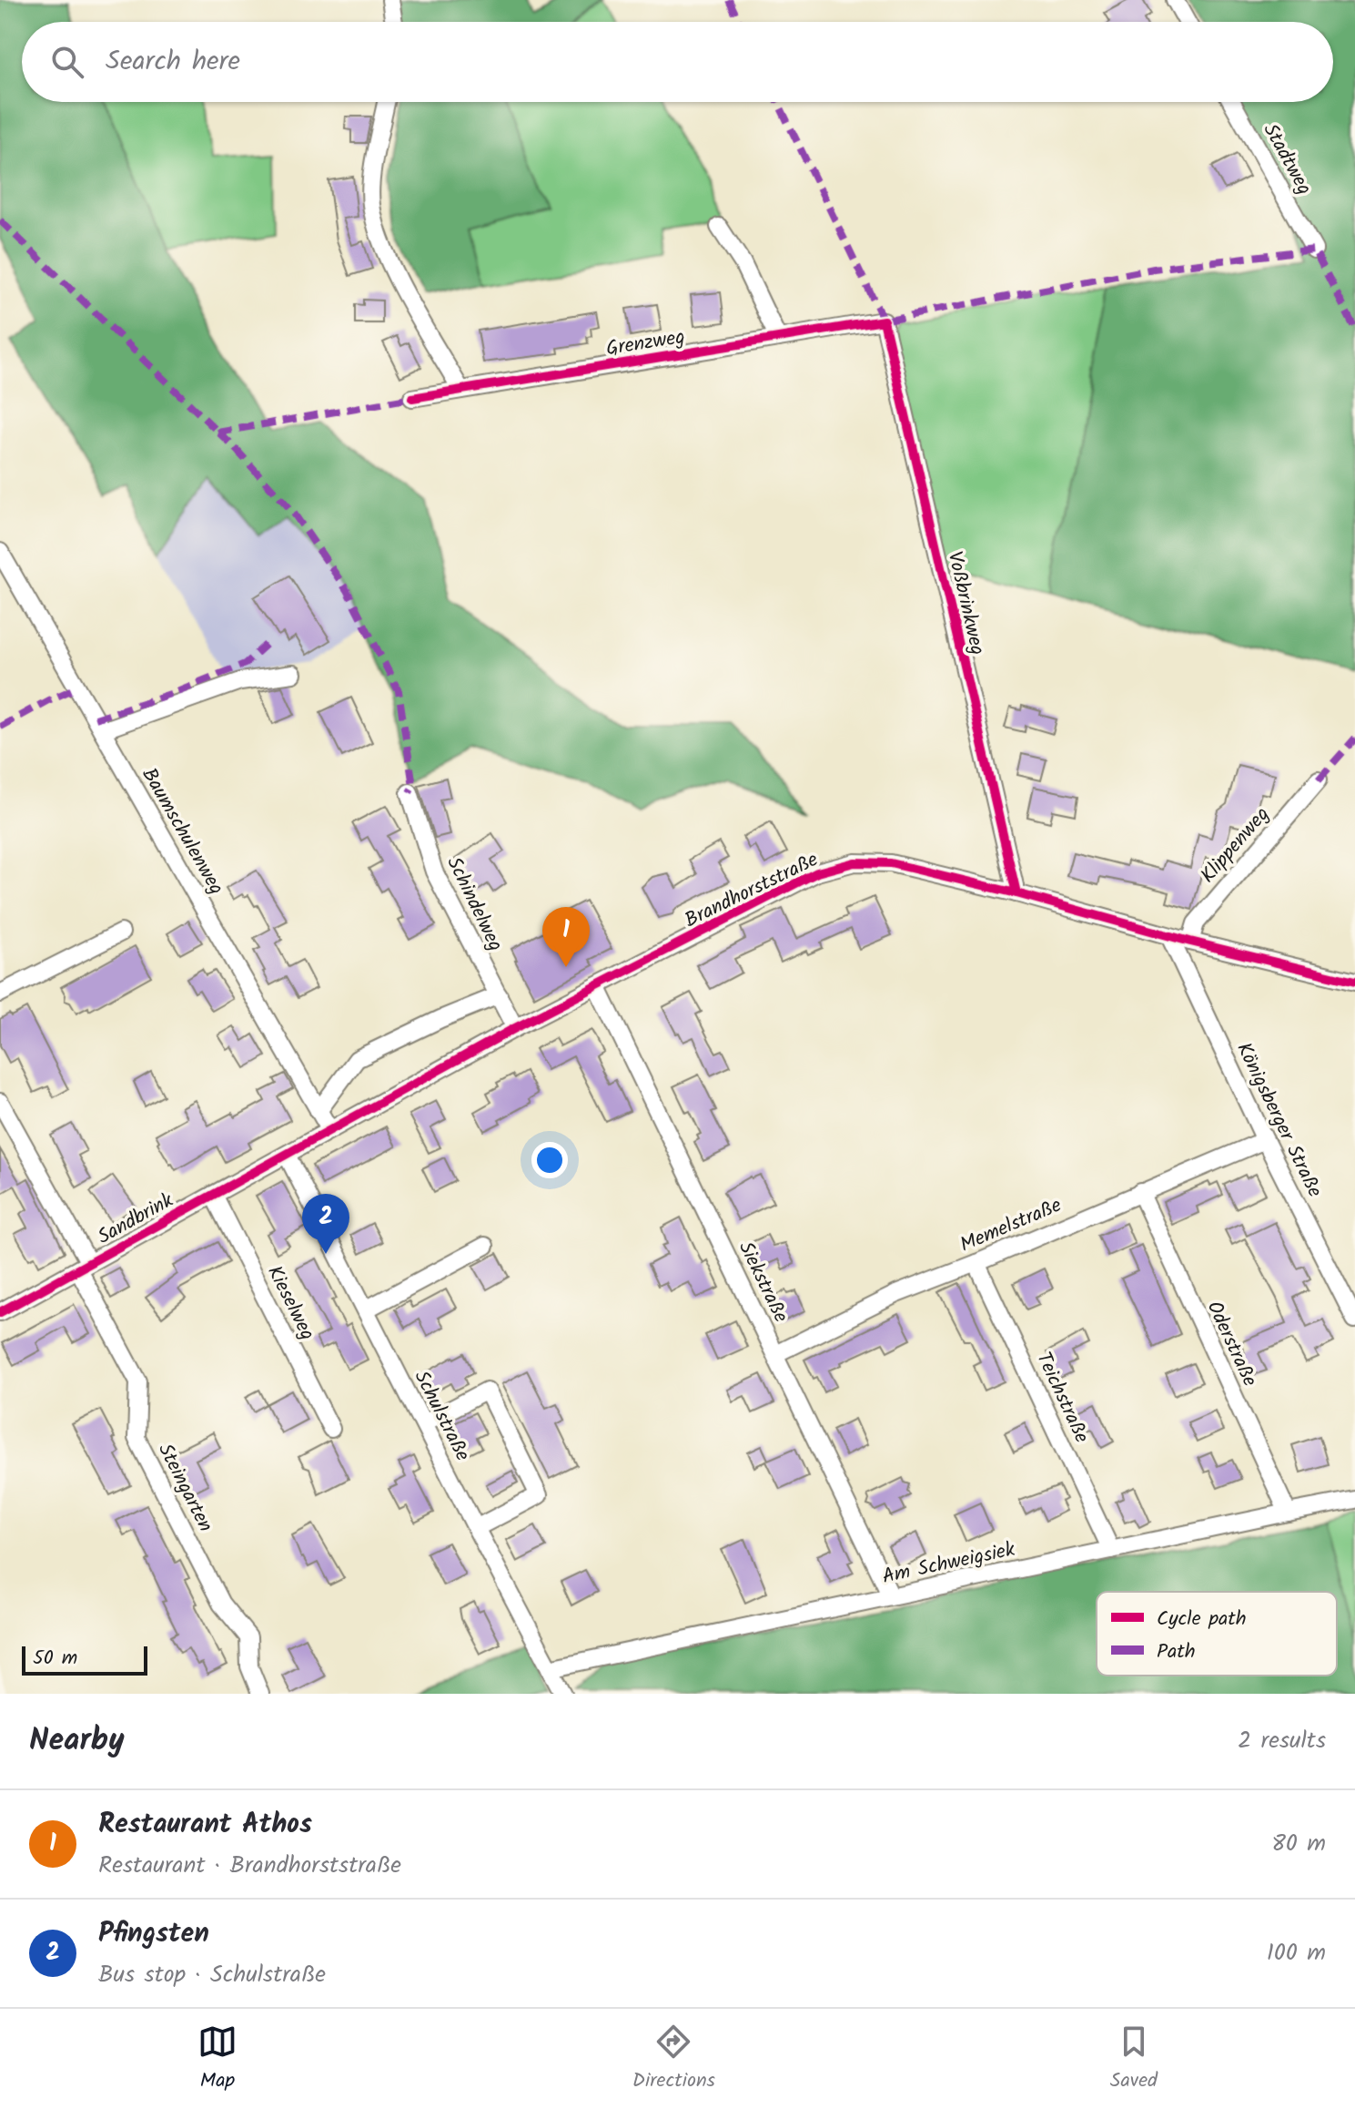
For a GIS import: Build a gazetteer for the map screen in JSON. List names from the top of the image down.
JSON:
{
  "streets": {
    "street": [
      "Stadtweg",
      "Grenzweg",
      "Voßbrinkweg",
      "Baumschulenweg",
      "Klippenweg",
      "Brandhorststraße",
      "Schindelweg",
      "Königsberger Straße",
      "Sandbrink",
      "Memelstraße",
      "Siekstraße",
      "Kieselweg",
      "Oderstraße",
      "Teichstraße",
      "Schulstraße",
      "Steingarten",
      "Am Schweigsiek"
    ]
  },
  "crossings": [
    ["Grenzweg", "Voßbrinkweg"],
    ["Voßbrinkweg", "Brandhorststraße"],
    ["Baumschulenweg", "Brandhorststraße"],
    ["Klippenweg", "Brandhorststraße"],
    ["Brandhorststraße", "Schindelweg"],
    ["Brandhorststraße", "Königsberger Straße"],
    ["Brandhorststraße", "Sandbrink"],
    ["Brandhorststraße", "Siekstraße"],
    ["Brandhorststraße", "Schulstraße"],
    ["Königsberger Straße", "Memelstraße"],
    ["Sandbrink", "Kieselweg"],
    ["Sandbrink", "Schulstraße"],
    ["Sandbrink", "Steingarten"],
    ["Memelstraße", "Siekstraße"],
    ["Memelstraße", "Oderstraße"],
    ["Memelstraße", "Teichstraße"],
    ["Siekstraße", "Am Schweigsiek"],
    ["Oderstraße", "Am Schweigsiek"],
    ["Teichstraße", "Am Schweigsiek"],
    ["Schulstraße", "Am Schweigsiek"]
  ],
  "legend": ["Cycle path", "Path"],
  "scale_bar": "50 m",
  "page": {
    "search": "Search here",
    "pins": ["1", "2"],
    "scale": "50 m",
    "heading": ["Nearby", "2 results"],
    "list": [
      {
        "mark": "1",
        "name": "Restaurant Athos",
        "note": "Restaurant · Brandhorststraße",
        "value": "80 m"
      },
      {
        "mark": "2",
        "name": "Pfingsten",
        "note": "Bus stop · Schulstraße",
        "value": "100 m"
      }
    ],
    "nav": ["Map", "Directions", "Saved"]
  }
}
